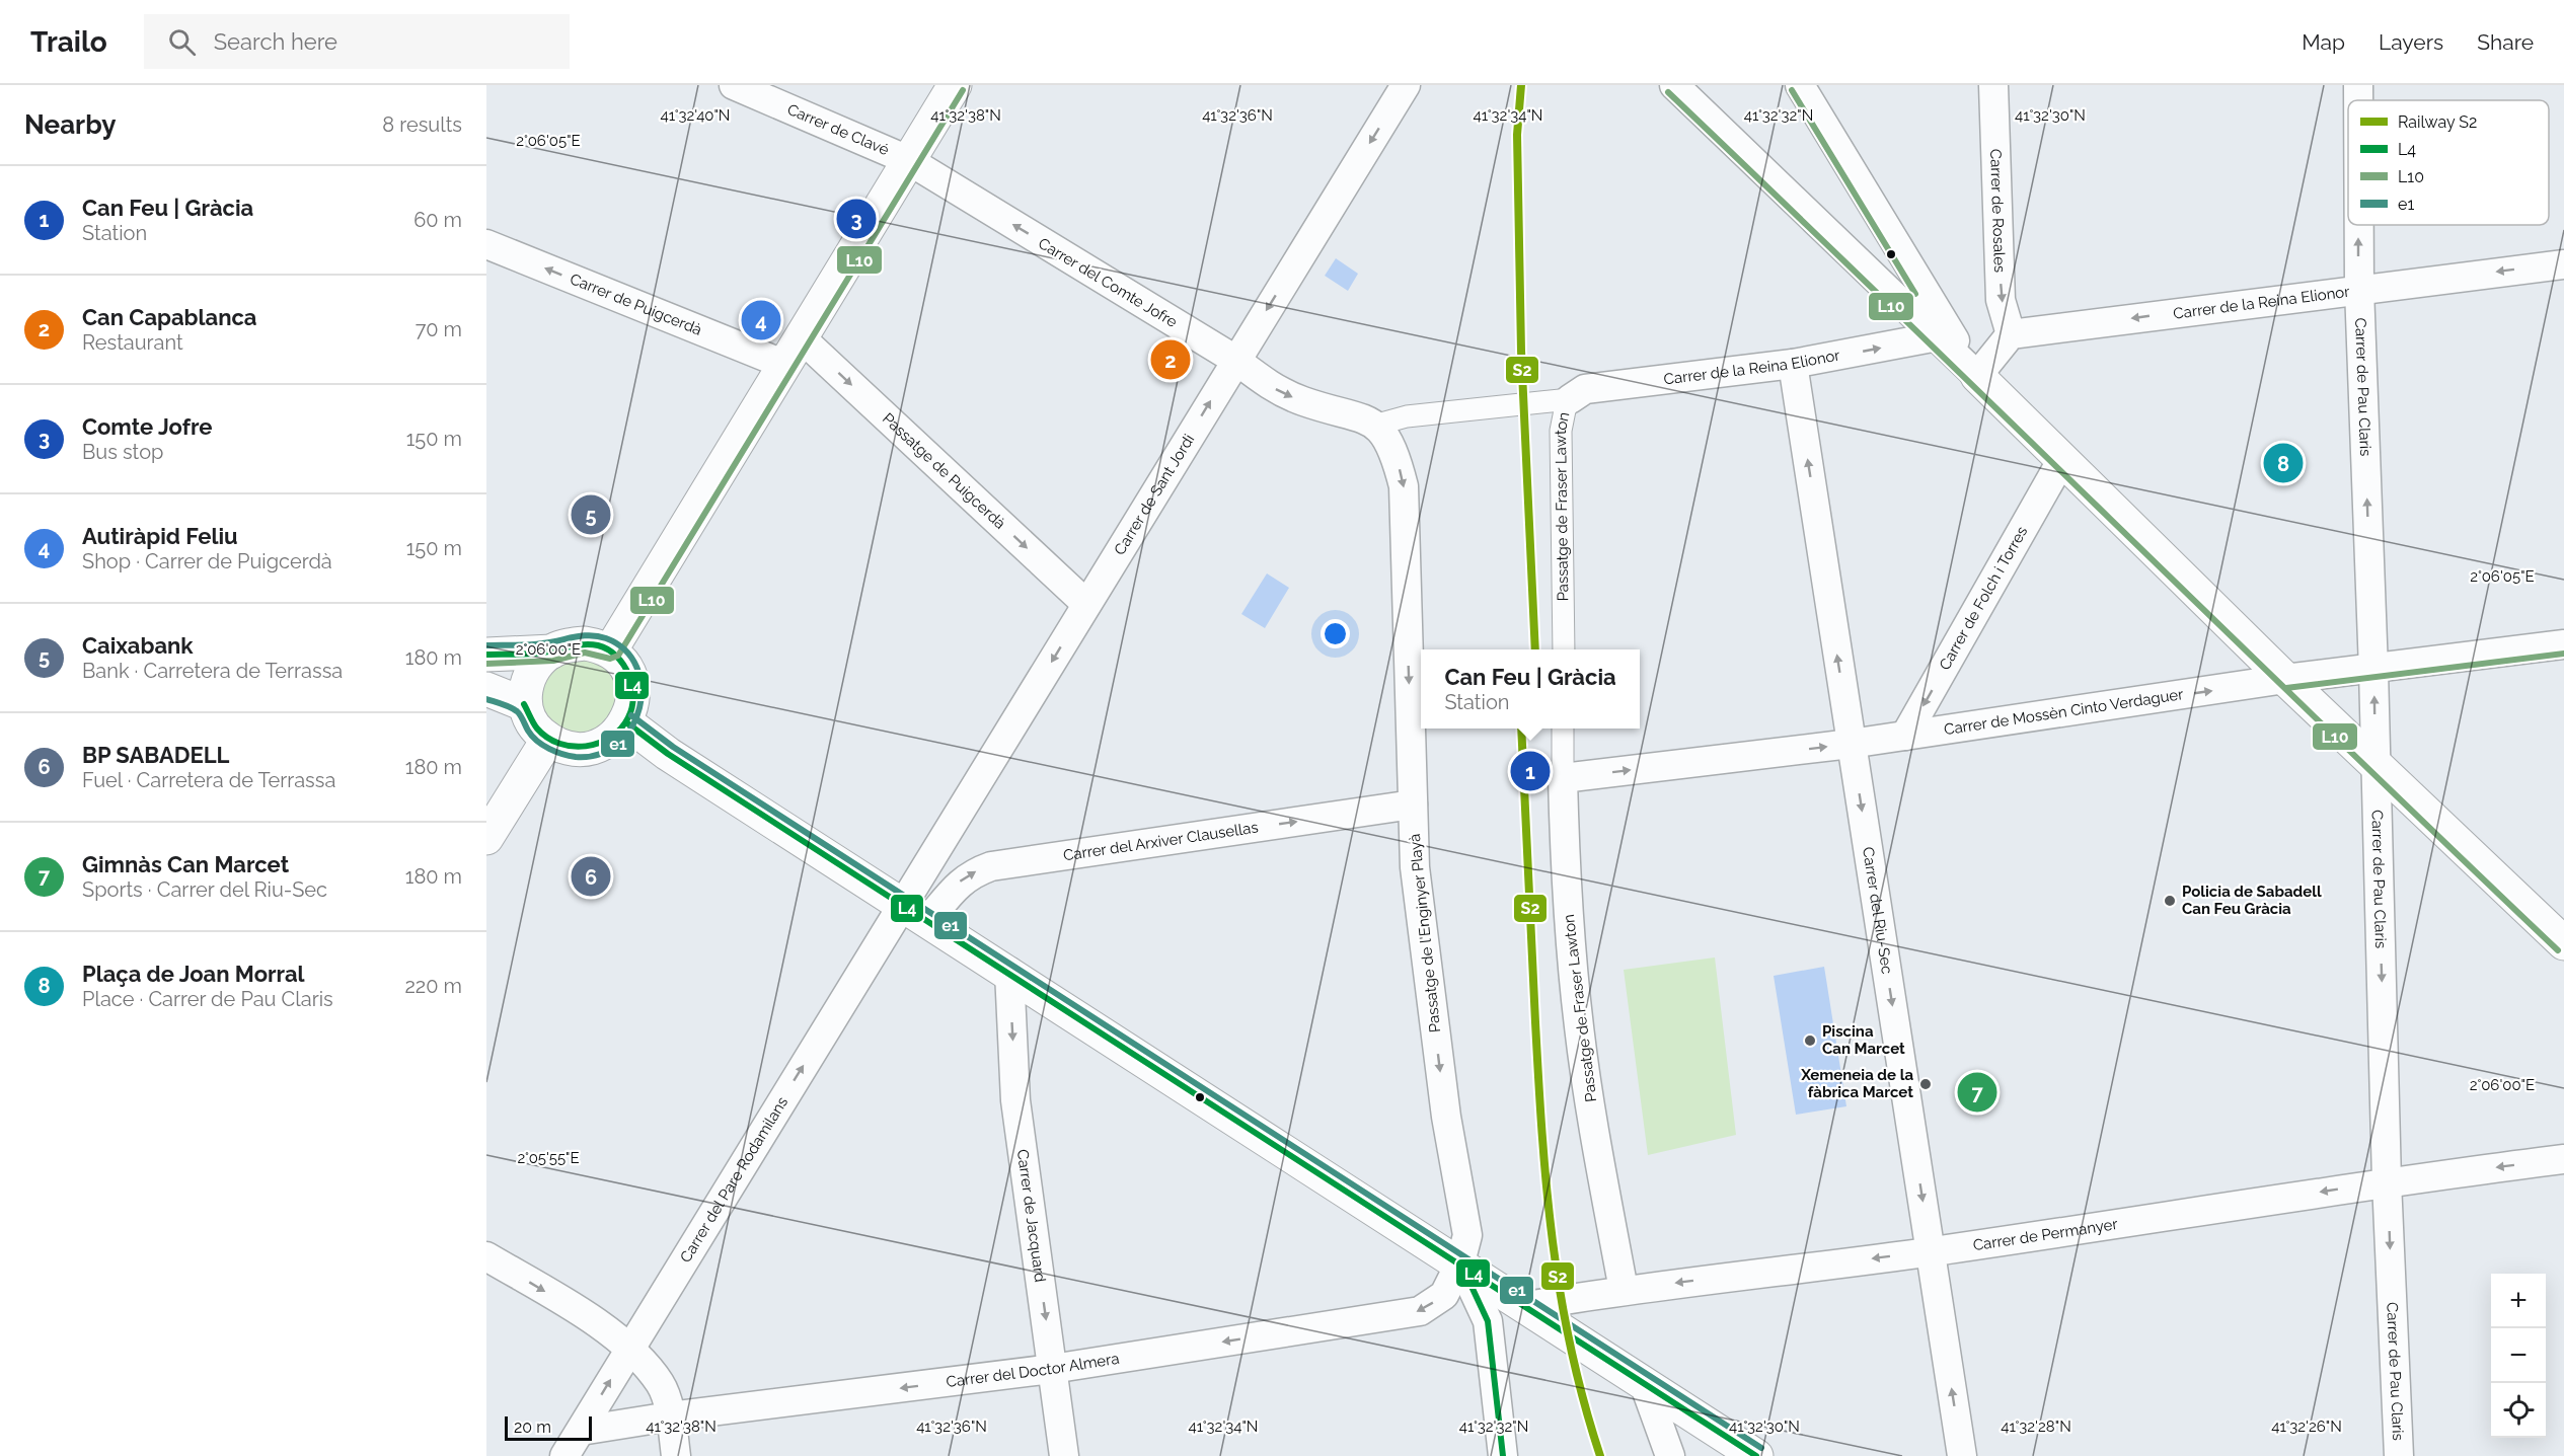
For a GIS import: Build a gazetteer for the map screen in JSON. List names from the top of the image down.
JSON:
{
  "streets": {
    "street": [
      "Carrer de Clavé",
      "Carrer de Rosales",
      "Carrer del Comte Jofre",
      "Carrer de la Reina Elionor",
      "Carrer de Puigcerdà",
      "Carrer de Pau Claris",
      "Passatge de Puigcerdà",
      "Carrer de Sant Jordi",
      "Passatge de Fraser Lawton",
      "Carrer de Folch i Torres",
      "Carrer de Mossèn Cinto Verdaguer",
      "Carrer del Arxiver Clausellas",
      "Carrer del Riu-Sec",
      "Passatge de l'Enginyer Playà",
      "Carrer del Pare Rodamilans",
      "Carrer de Jacquard",
      "Carrer de Permanyer",
      "Carrer del Doctor Almera"
    ]
  },
  "crossings": [
    ["Carrer de Clavé", "Carrer del Comte Jofre"],
    ["Carrer de Rosales", "Carrer de la Reina Elionor"],
    ["Carrer del Comte Jofre", "Carrer de Sant Jordi"],
    ["Carrer del Comte Jofre", "Passatge de l'Enginyer Playà"],
    ["Carrer de la Reina Elionor", "Carrer de Pau Claris"],
    ["Carrer de la Reina Elionor", "Passatge de Fraser Lawton"],
    ["Carrer de la Reina Elionor", "Carrer del Riu-Sec"],
    ["Carrer de Puigcerdà", "Passatge de Puigcerdà"],
    ["Carrer de Pau Claris", "Carrer de Mossèn Cinto Verdaguer"],
    ["Carrer de Pau Claris", "Carrer de Permanyer"],
    ["Passatge de Puigcerdà", "Carrer de Sant Jordi"],
    ["Carrer de Sant Jordi", "Carrer del Arxiver Clausellas"],
    ["Carrer de Sant Jordi", "Carrer del Pare Rodamilans"],
    ["Passatge de Fraser Lawton", "Carrer de Mossèn Cinto Verdaguer"],
    ["Passatge de Fraser Lawton", "Carrer de Permanyer"],
    ["Carrer de Folch i Torres", "Carrer de Mossèn Cinto Verdaguer"],
    ["Carrer de Mossèn Cinto Verdaguer", "Carrer del Riu-Sec"],
    ["Carrer del Arxiver Clausellas", "Passatge de l'Enginyer Playà"],
    ["Carrer del Arxiver Clausellas", "Carrer del Pare Rodamilans"],
    ["Carrer del Riu-Sec", "Carrer de Permanyer"],
    ["Passatge de l'Enginyer Playà", "Carrer del Doctor Almera"],
    ["Carrer del Pare Rodamilans", "Carrer del Doctor Almera"],
    ["Carrer de Jacquard", "Carrer del Doctor Almera"]
  ],
  "one_way": [
    "Carrer de Rosales",
    "Carrer de Puigcerdà",
    "Passatge de Puigcerdà",
    "Carrer de Folch i Torres",
    "Carrer de Mossèn Cinto Verdaguer",
    "Carrer del Arxiver Clausellas",
    "Passatge de l'Enginyer Playà",
    "Carrer del Pare Rodamilans",
    "Carrer de Jacquard",
    "Carrer de Permanyer",
    "Carrer del Doctor Almera"
  ],
  "places": ["Policia de Sabadell Can Feu Gràcia", "Piscina Can Marcet", "Xemeneia de la fàbrica Marcet"],
  "lines": [
    "rail line S2",
    "transit line L10",
    "transit line e1",
    "transit line L4"
  ],
  "legend": [
    "Railway S2",
    "L4",
    "L10",
    "e1"
  ],
  "scale_bar": "20 m",
  "page": {
    "header": "Trailo",
    "search": "Search here",
    "nav": ["Map", "Layers", "Share"],
    "heading": ["Nearby", "8 results"],
    "list": [
      {
        "mark": "1",
        "name": "Can Feu | Gràcia",
        "note": "Station",
        "value": "60 m"
      },
      {
        "mark": "2",
        "name": "Can Capablanca",
        "note": "Restaurant",
        "value": "70 m"
      },
      {
        "mark": "3",
        "name": "Comte Jofre",
        "note": "Bus stop",
        "value": "150 m"
      },
      {
        "mark": "4",
        "name": "Autiràpid Feliu",
        "note": "Shop · Carrer de Puigcerdà",
        "value": "150 m"
      },
      {
        "mark": "5",
        "name": "Caixabank",
        "note": "Bank · Carretera de Terrassa",
        "value": "180 m"
      },
      {
        "mark": "6",
        "name": "BP SABADELL",
        "note": "Fuel · Carretera de Terrassa",
        "value": "180 m"
      },
      {
        "mark": "7",
        "name": "Gimnàs Can Marcet",
        "note": "Sports · Carrer del Riu-Sec",
        "value": "180 m"
      },
      {
        "mark": "8",
        "name": "Plaça de Joan Morral",
        "note": "Place · Carrer de Pau Claris",
        "value": "220 m"
      }
    ],
    "pins": [
      "3",
      "4",
      "2",
      "8",
      "5",
      "1",
      "6",
      "7"
    ],
    "popup": ["Can Feu | Gràcia", "Station"],
    "map_buttons": ["+", "−"],
    "scale": "20 m"
  },
  "coordinates": [
    "41°32'40\"N",
    "41°32'38\"N",
    "41°32'36\"N",
    "41°32'34\"N",
    "41°32'32\"N",
    "41°32'30\"N",
    "2°06'05\"E",
    "2°06'00\"E",
    "2°05'55\"E",
    "41°32'28\"N",
    "41°32'26\"N"
  ]
}
